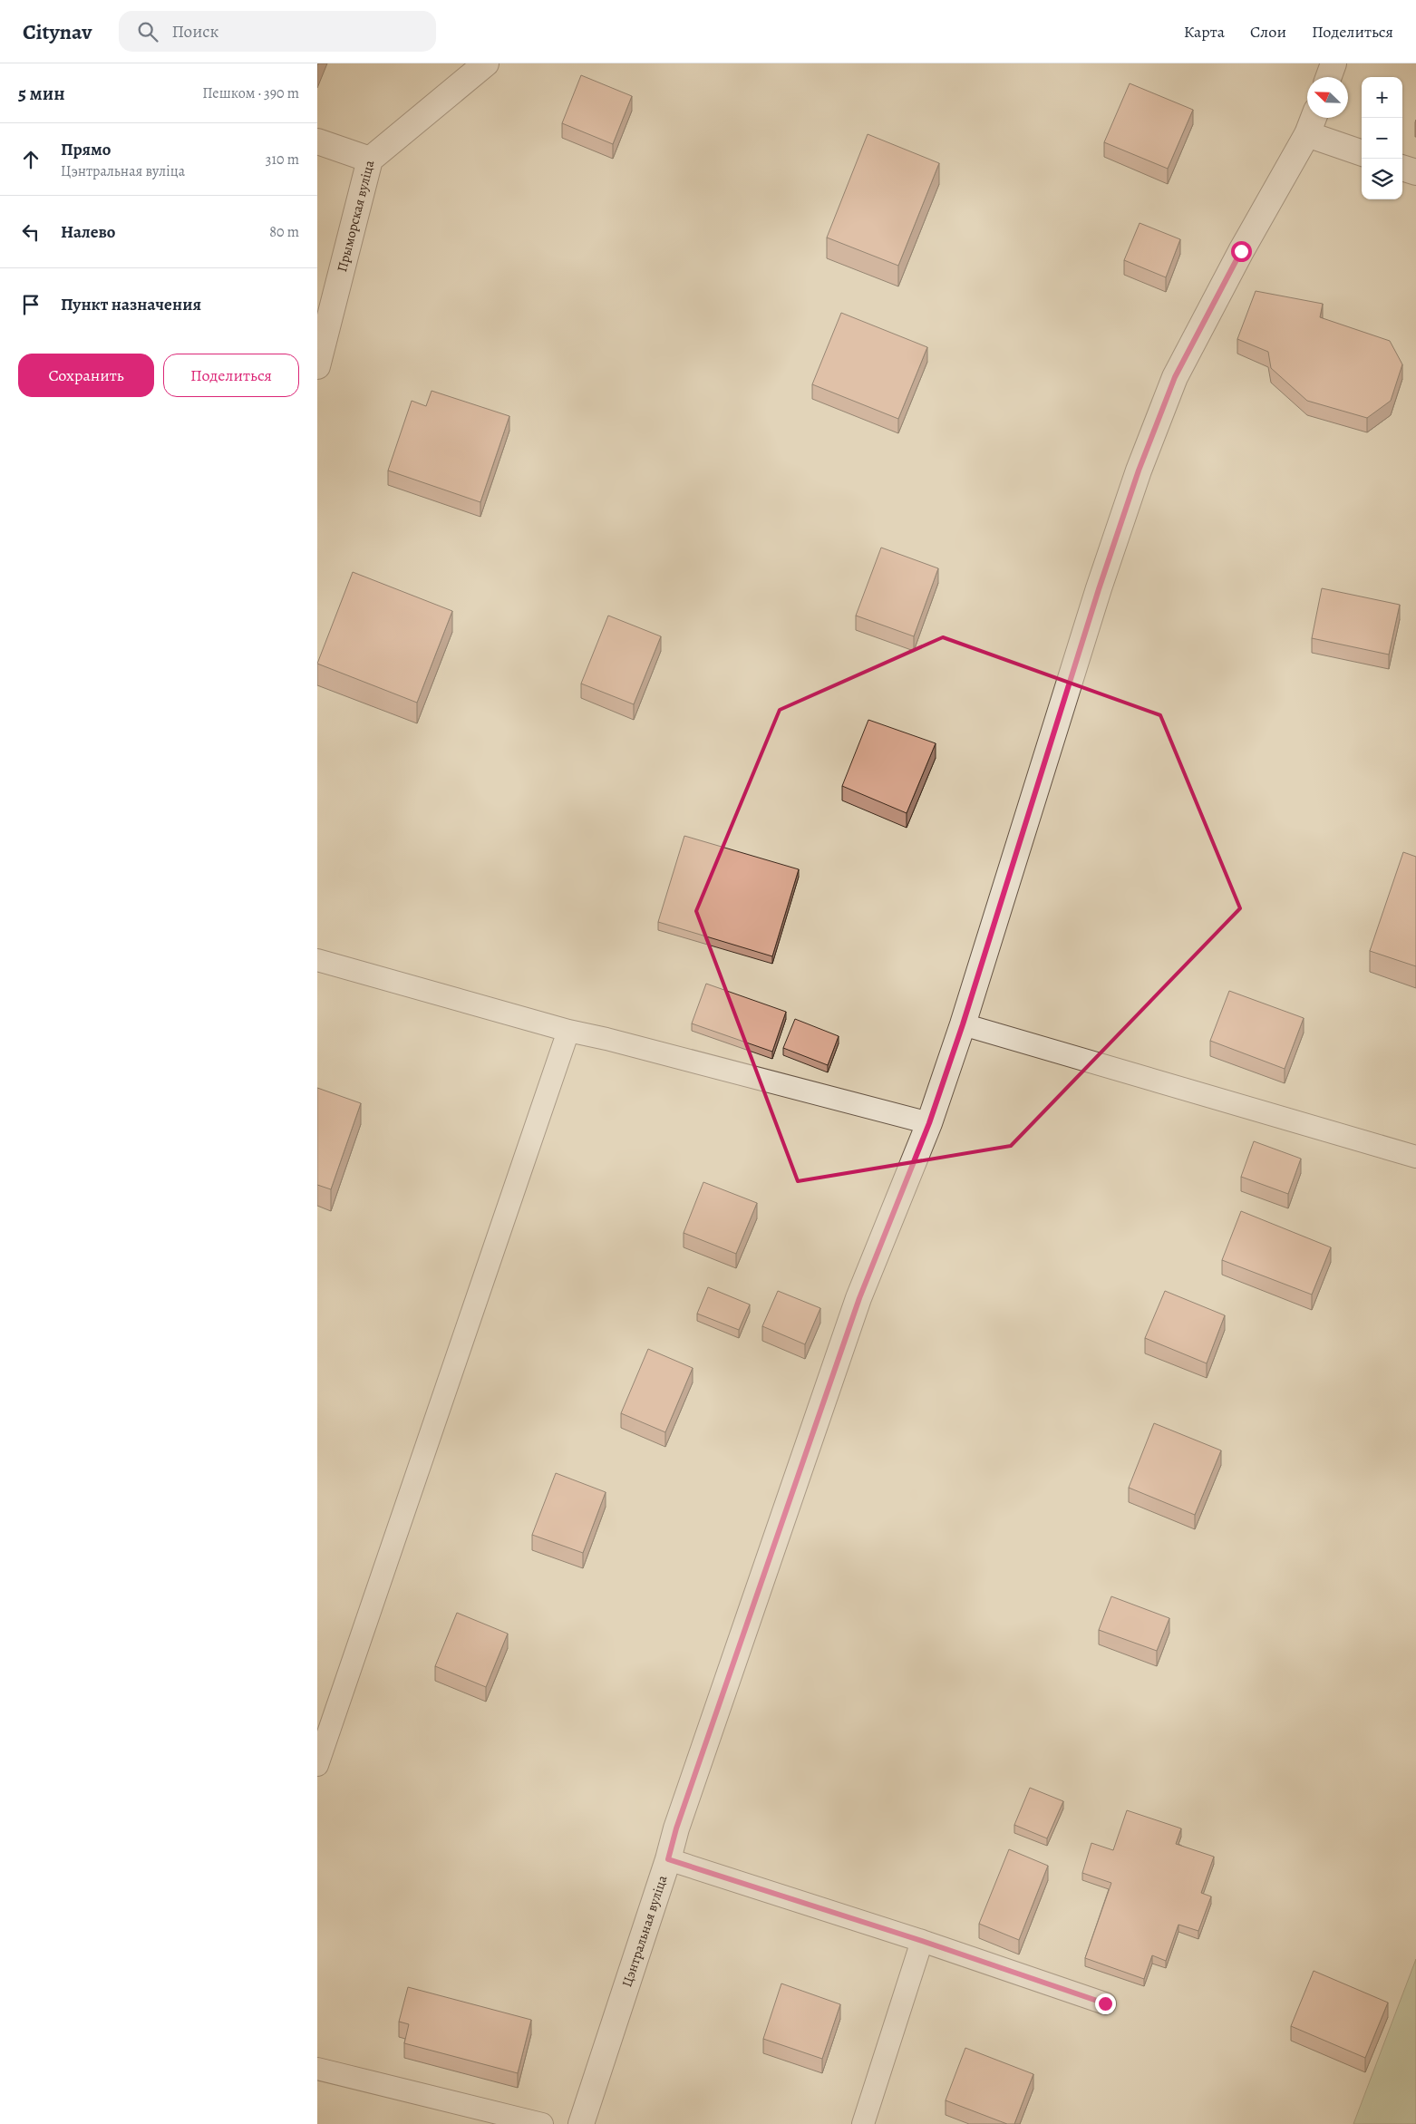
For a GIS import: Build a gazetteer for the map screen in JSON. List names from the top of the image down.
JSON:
{
  "streets": {
    "street": ["Прыморская вуліца", "Цэнтральная вуліца"]
  },
  "north": "top left",
  "page": {
    "header": "Citynav",
    "search": "Поиск",
    "nav": ["Карта", "Слои", "Поделиться"],
    "heading": ["5 мин", "Пешком · 390 m"],
    "map_buttons": ["+", "−"],
    "list": [
      ["Прямо", "Цэнтральная вуліца", "310 m"],
      ["Налево", "80 m"],
      "Пункт назначения"
    ],
    "buttons": ["Сохранить", "Поделиться"]
  }
}
